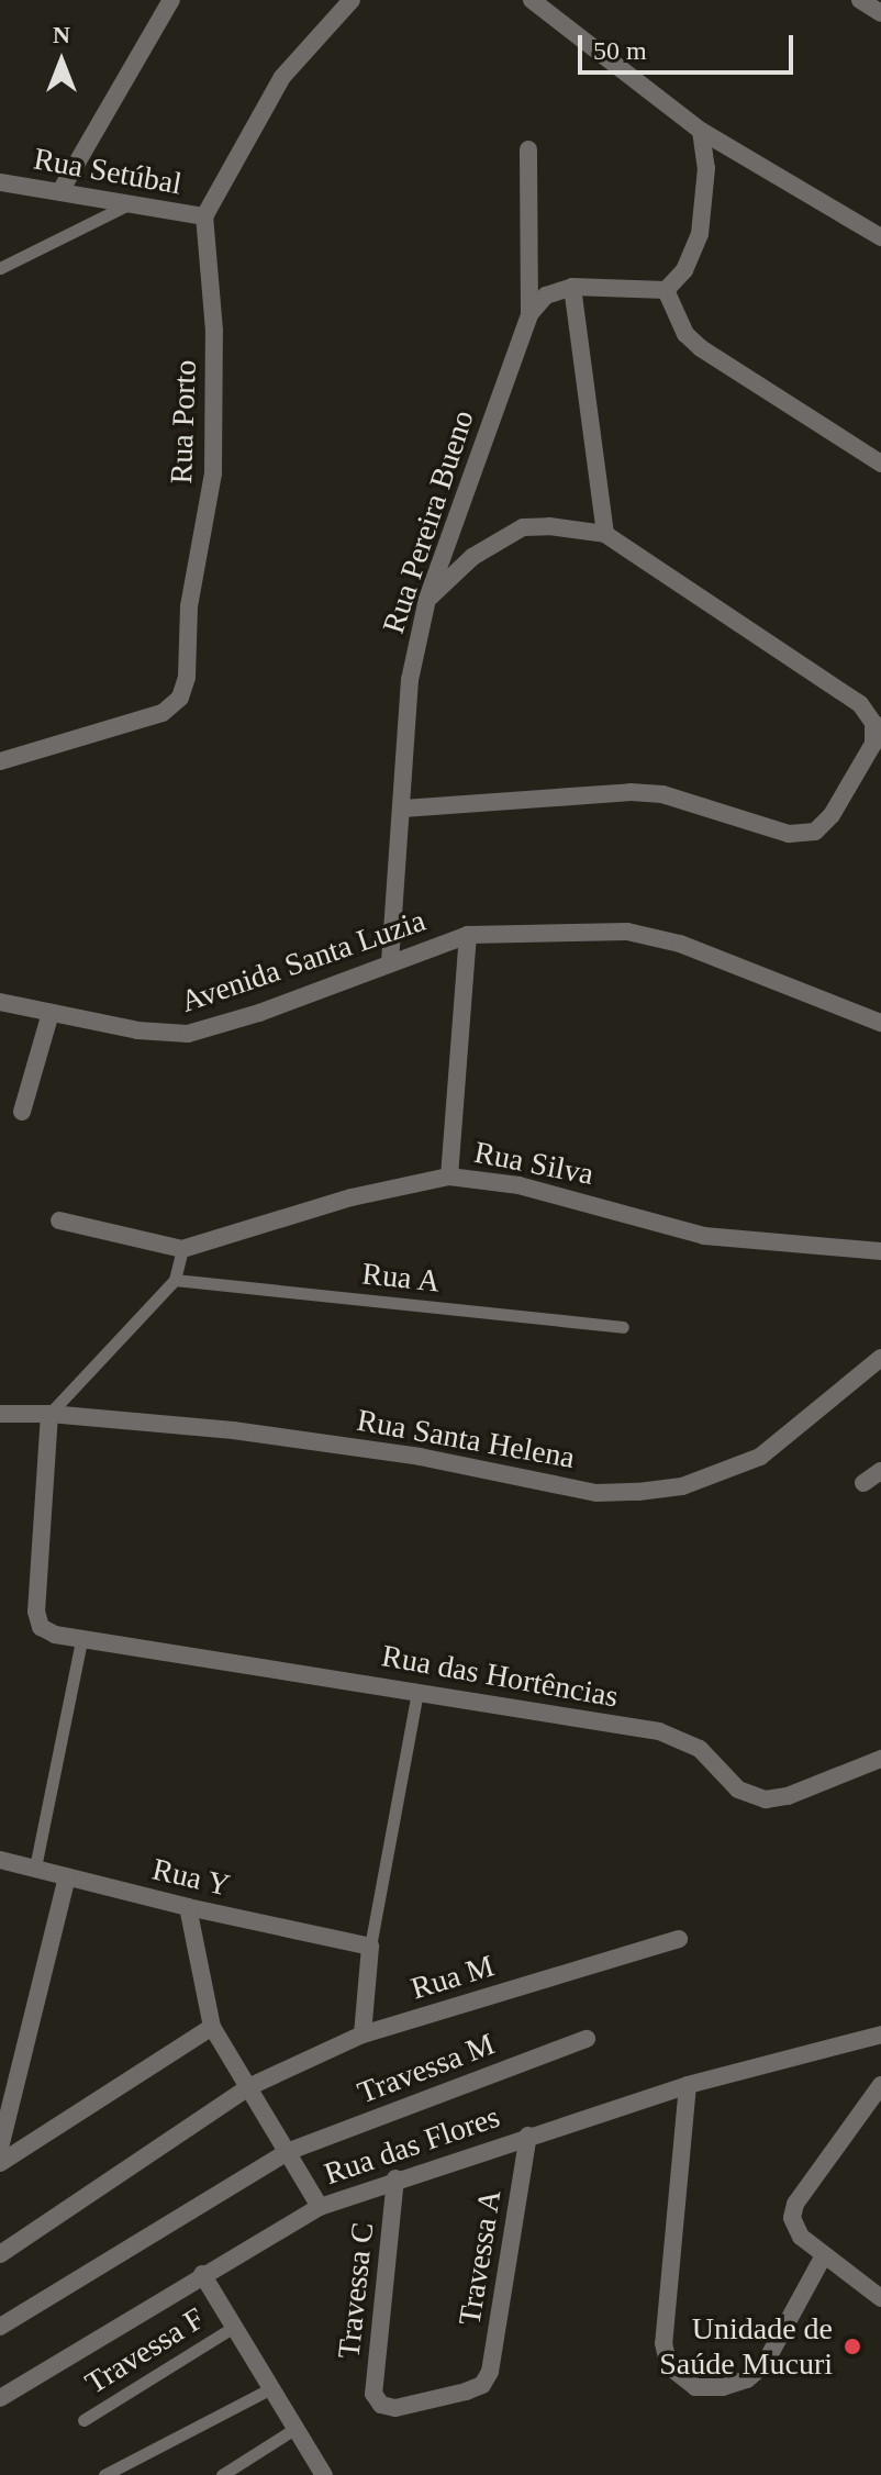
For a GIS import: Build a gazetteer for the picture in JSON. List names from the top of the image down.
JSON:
{
  "streets": {
    "street": [
      "Rua Setúbal",
      "Rua Porto",
      "Rua Pereira Bueno",
      "Avenida Santa Luzia",
      "Rua Silva",
      "Rua Santa Helena",
      "Rua das Hortências",
      "Rua Y",
      "Rua M",
      "Travessa M",
      "Rua das Flores",
      "Travessa A",
      "Travessa C"
    ],
    "lane": ["Rua A", "Travessa F"]
  },
  "crossings": [
    ["Rua Setúbal", "Rua Porto"],
    ["Rua Pereira Bueno", "Avenida Santa Luzia"],
    ["Avenida Santa Luzia", "Rua Silva"],
    ["Rua Santa Helena", "Rua das Hortências"],
    ["Rua das Flores", "Travessa A"],
    ["Rua das Flores", "Travessa C"],
    ["Travessa A", "Travessa C"]
  ],
  "places": ["Unidade de Saúde Mucuri"],
  "scale_bar": "50 m",
  "north": "top"
}
